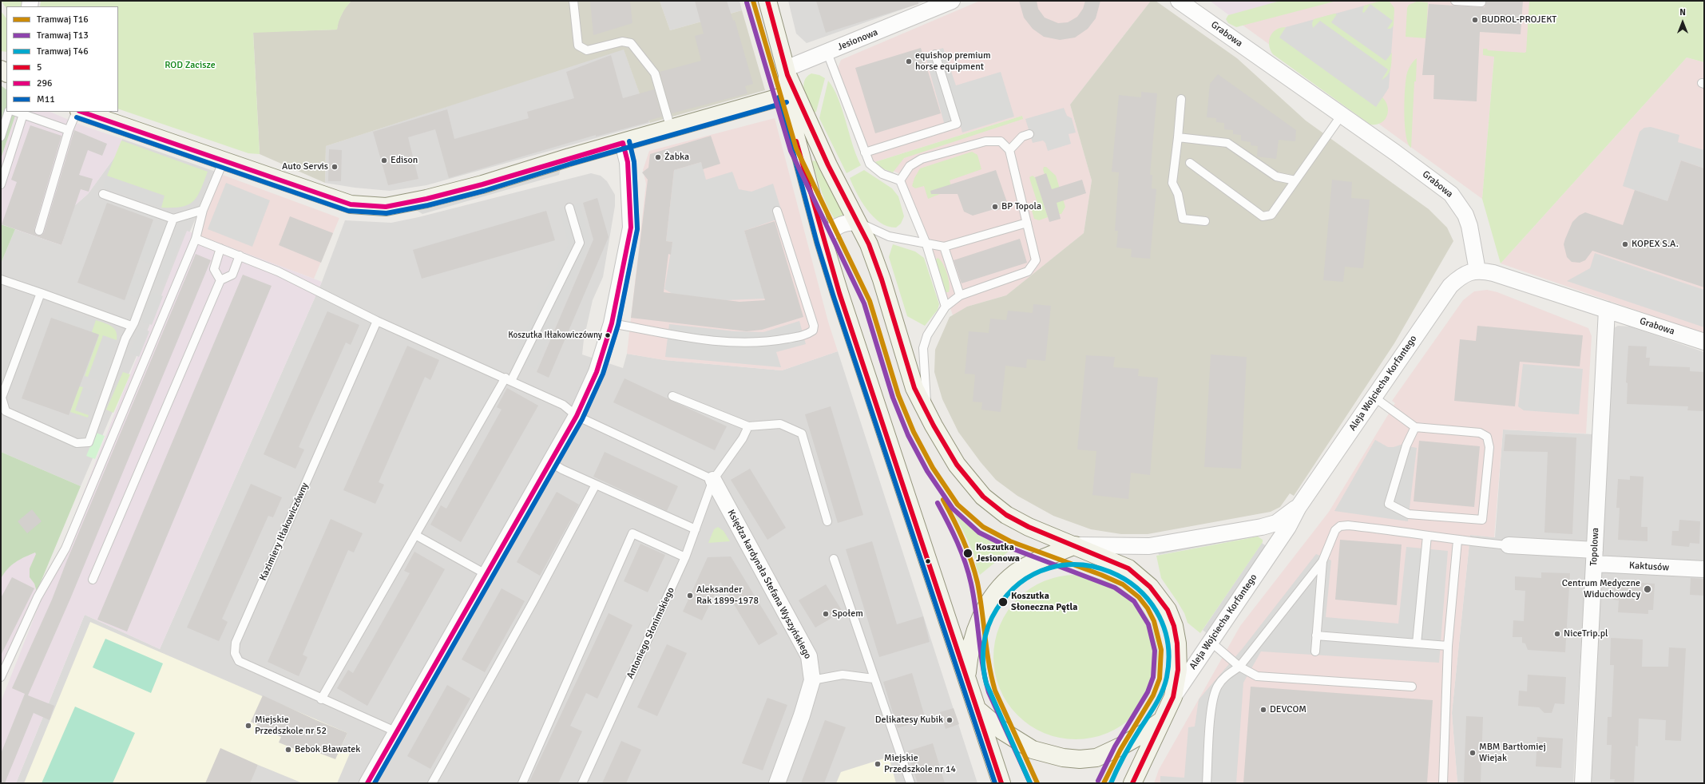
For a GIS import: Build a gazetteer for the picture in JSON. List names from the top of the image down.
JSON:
{
  "streets": {
    "main road": ["Aleja Wojciecha Korfantego"],
    "street": [
      "Grabowa",
      "Jesionowa",
      "Topolowa",
      "Kaktusów",
      "Księdza kardynała Stefana Wyszyńskiego"
    ],
    "lane": ["Kazimiery Iłłakowiczówny", "Antoniego Słonimskiego"]
  },
  "crossings": [
    ["Grabowa", "Aleja Wojciecha Korfantego"],
    ["Grabowa", "Topolowa"],
    ["Jesionowa", "Aleja Wojciecha Korfantego"],
    ["Topolowa", "Kaktusów"],
    ["Księdza kardynała Stefana Wyszyńskiego", "Antoniego Słonimskiego"]
  ],
  "parks": ["ROD Zacisze"],
  "places": [
    "BUDROL-PROJEKT",
    "equishop premium horse equipment",
    "Żabka",
    "Edison",
    "Auto Servis",
    "BP Topola",
    "KOPEX S.A.",
    "Koszutka Iłłakowiczówny",
    "Koszutka Jesionowa",
    "Centrum Medyczne Widuchowdcy",
    "Aleksander Rak 1899-1978",
    "Koszutka Słoneczna Pętla",
    "Społem",
    "NiceTrip.pl",
    "DEVCOM",
    "Delikatesy Kubik",
    "Miejskie Przedszkole nr 52",
    "Bebok Bławatek",
    "MBM Bartłomiej Wiejak",
    "Miejskie Przedszkole nr 14"
  ],
  "lines": [
    "tram line T16",
    "transit line 5",
    "tram line T13",
    "transit line M11",
    "transit line 296",
    "tram line T46"
  ],
  "legend": [
    "Tramwaj T16",
    "Tramwaj T13",
    "Tramwaj T46",
    "5",
    "296",
    "M11"
  ],
  "north": "top"
}
